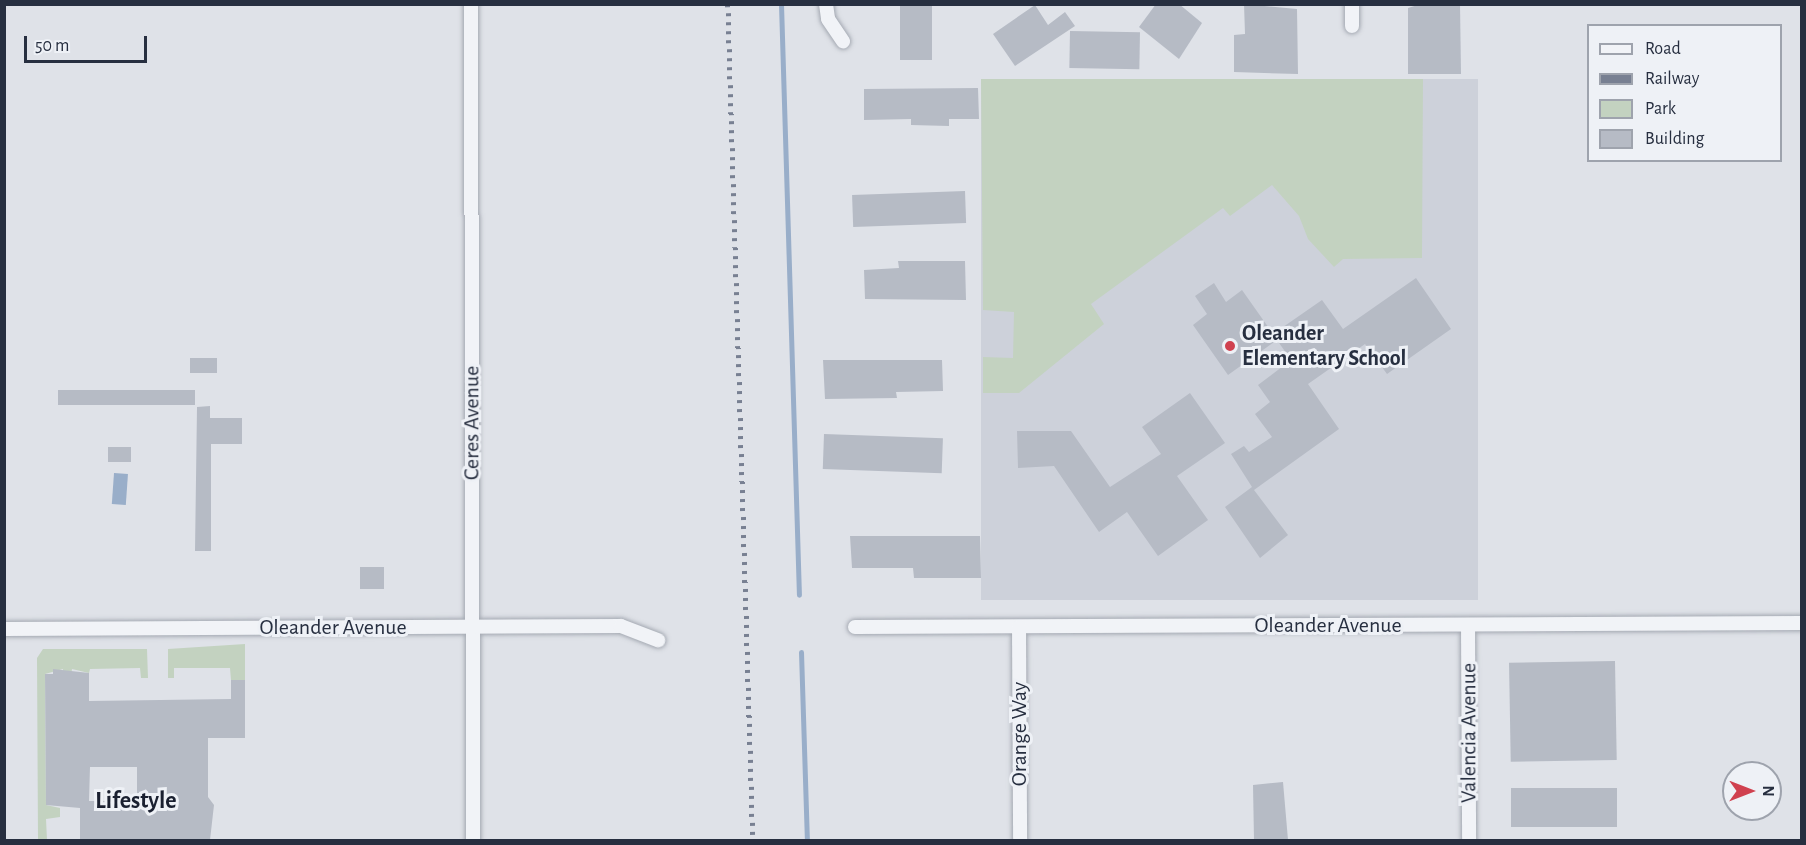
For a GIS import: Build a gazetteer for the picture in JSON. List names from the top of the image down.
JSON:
{
  "streets": {
    "street": [
      "Ceres Avenue",
      "Oleander Avenue",
      "Valencia Avenue",
      "Orange Way"
    ]
  },
  "crossings": [
    ["Ceres Avenue", "Oleander Avenue"],
    ["Oleander Avenue", "Valencia Avenue"],
    ["Oleander Avenue", "Orange Way"]
  ],
  "districts": ["Lifestyle"],
  "places": ["Oleander Elementary School"],
  "legend": [
    "Road",
    "Railway",
    "Park",
    "Building"
  ],
  "scale_bar": "50 m",
  "north": "right"
}
